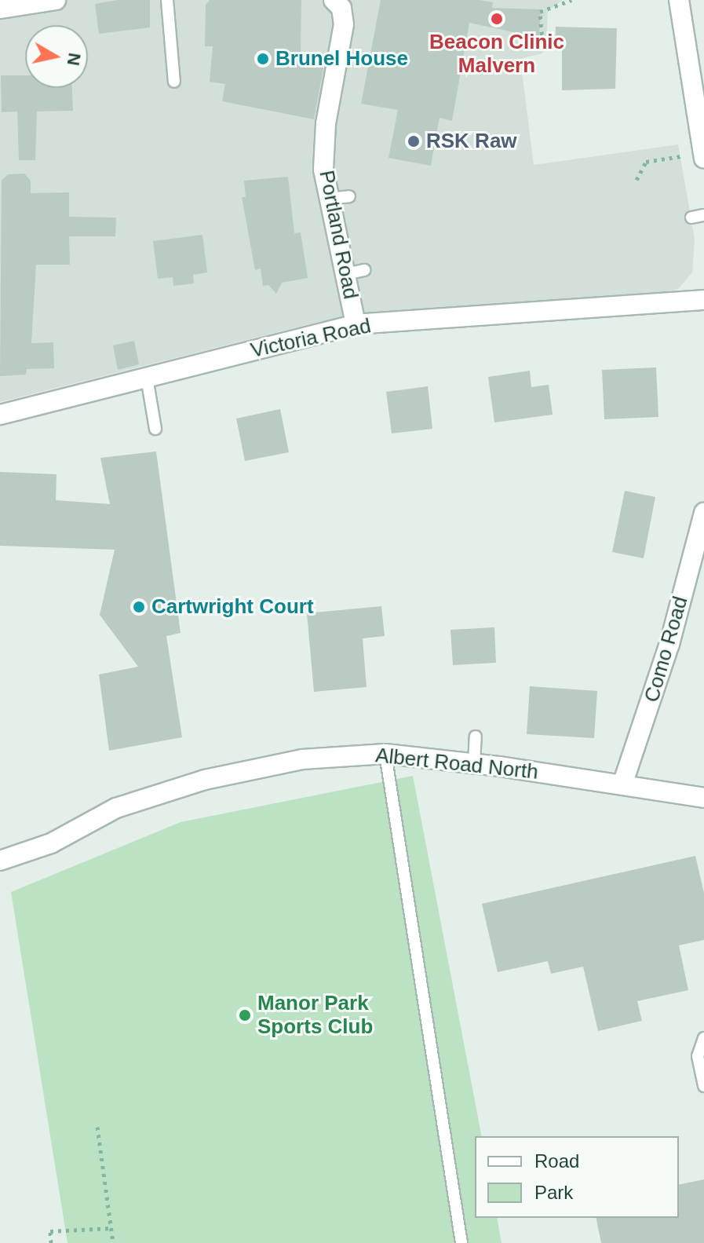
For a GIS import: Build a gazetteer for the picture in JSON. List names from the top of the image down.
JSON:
{
  "streets": {
    "street": [
      "Portland Road",
      "Victoria Road",
      "Como Road",
      "Albert Road North"
    ]
  },
  "crossings": [
    ["Portland Road", "Victoria Road"],
    ["Como Road", "Albert Road North"]
  ],
  "places": [
    "Beacon Clinic Malvern",
    "Brunel House",
    "RSK Raw",
    "Cartwright Court",
    "Manor Park Sports Club"
  ],
  "legend": ["Road", "Park"],
  "north": "right"
}
